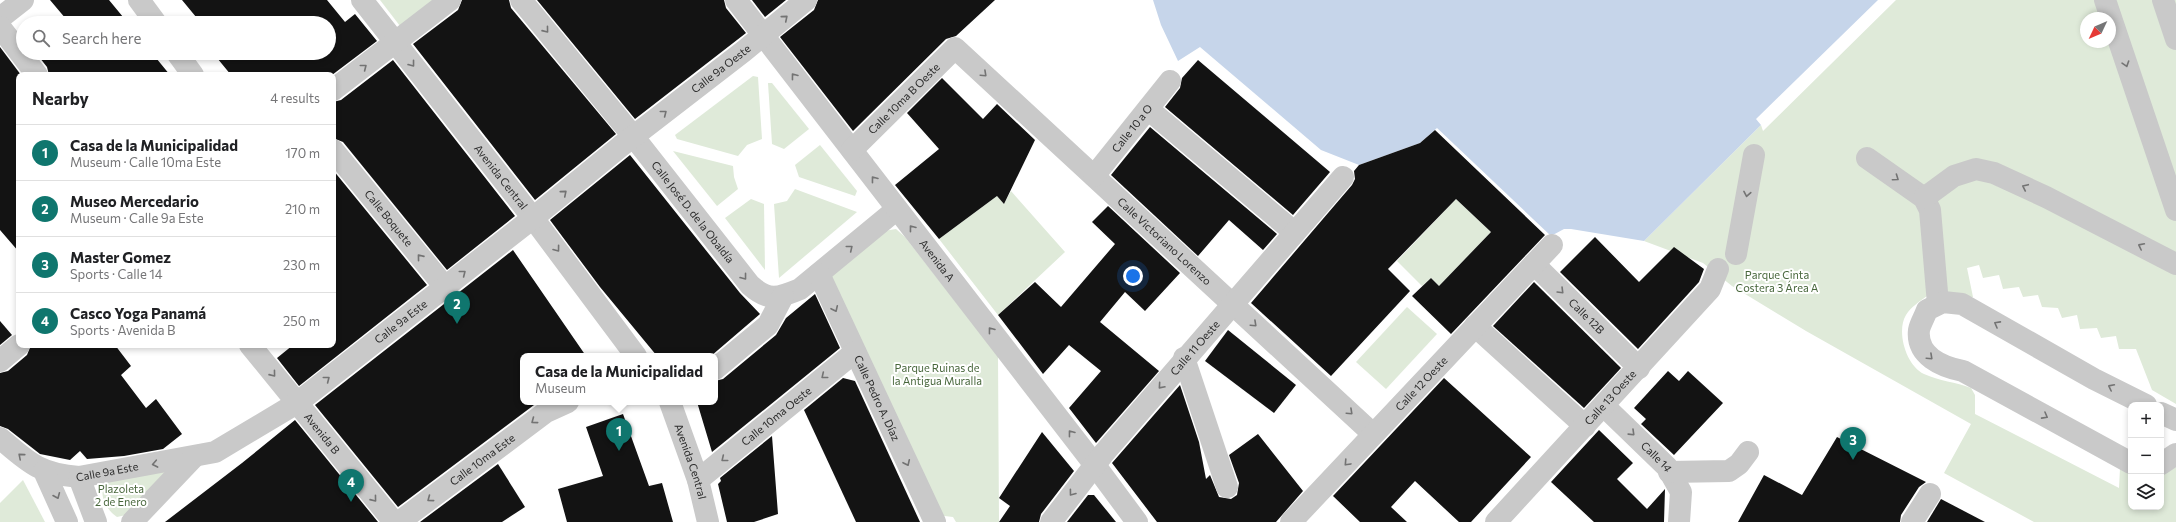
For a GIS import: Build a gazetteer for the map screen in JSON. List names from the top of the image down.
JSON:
{
  "streets": {
    "street": [
      "Calle 9a Oeste",
      "Calle 10ma B Oeste",
      "Calle 10 a O",
      "Avenida Central",
      "Calle José D. de la Obaldía",
      "Calle Boquete",
      "Calle Victoriano Lorenzo",
      "Avenida A",
      "Calle 12B",
      "Calle 9a Este",
      "Calle 11 Oeste",
      "Calle 12 Oeste",
      "Calle Pedro A. Díaz",
      "Calle 13 Oeste",
      "Calle 10ma Oeste",
      "Avenida B",
      "Calle 14",
      "Calle 10ma Este"
    ]
  },
  "crossings": [
    ["Calle 9a Oeste", "Calle José D. de la Obaldía"],
    ["Calle 9a Oeste", "Avenida A"],
    ["Calle 9a Oeste", "Calle 9a Este"],
    ["Calle 10ma B Oeste", "Calle Victoriano Lorenzo"],
    ["Calle 10ma B Oeste", "Avenida A"],
    ["Calle 10 a O", "Calle Victoriano Lorenzo"],
    ["Avenida Central", "Calle 9a Este"],
    ["Avenida Central", "Calle 10ma Oeste"],
    ["Calle José D. de la Obaldía", "Avenida A"],
    ["Calle José D. de la Obaldía", "Calle 9a Este"],
    ["Calle José D. de la Obaldía", "Calle Pedro A. Díaz"],
    ["Calle Boquete", "Calle 9a Este"],
    ["Calle Victoriano Lorenzo", "Calle 11 Oeste"],
    ["Calle Victoriano Lorenzo", "Calle 12 Oeste"],
    ["Avenida A", "Calle 11 Oeste"],
    ["Calle 12B", "Calle 12 Oeste"],
    ["Calle 12B", "Calle 13 Oeste"],
    ["Calle 9a Este", "Avenida B"],
    ["Calle Pedro A. Díaz", "Calle 10ma Oeste"],
    ["Calle 13 Oeste", "Calle 14"]
  ],
  "one_way": [
    "Calle 9a Oeste",
    "Avenida Central",
    "Calle José D. de la Obaldía",
    "Calle Boquete",
    "Calle Victoriano Lorenzo",
    "Avenida A",
    "Calle 11 Oeste",
    "Calle Pedro A. Díaz",
    "Avenida B",
    "Calle 14",
    "Calle 10ma Este"
  ],
  "parks": ["Parque Cinta Costera 3 Área A", "Parque Ruinas de la Antigua Muralla", "Plazoleta 2 de Enero"],
  "north": "bottom left",
  "page": {
    "search": "Search here",
    "heading": ["Nearby", "4 results"],
    "list": [
      {
        "mark": "1",
        "name": "Casa de la Municipalidad",
        "note": "Museum · Calle 10ma Este",
        "value": "170 m"
      },
      {
        "mark": "2",
        "name": "Museo Mercedario",
        "note": "Museum · Calle 9a Este",
        "value": "210 m"
      },
      {
        "mark": "3",
        "name": "Master Gomez",
        "note": "Sports · Calle 14",
        "value": "230 m"
      },
      {
        "mark": "4",
        "name": "Casco Yoga Panamá",
        "note": "Sports · Avenida B",
        "value": "250 m"
      }
    ],
    "pins": [
      "2",
      "1",
      "3",
      "4"
    ],
    "popup": ["Casa de la Municipalidad", "Museum"],
    "map_buttons": ["+", "−"]
  }
}
